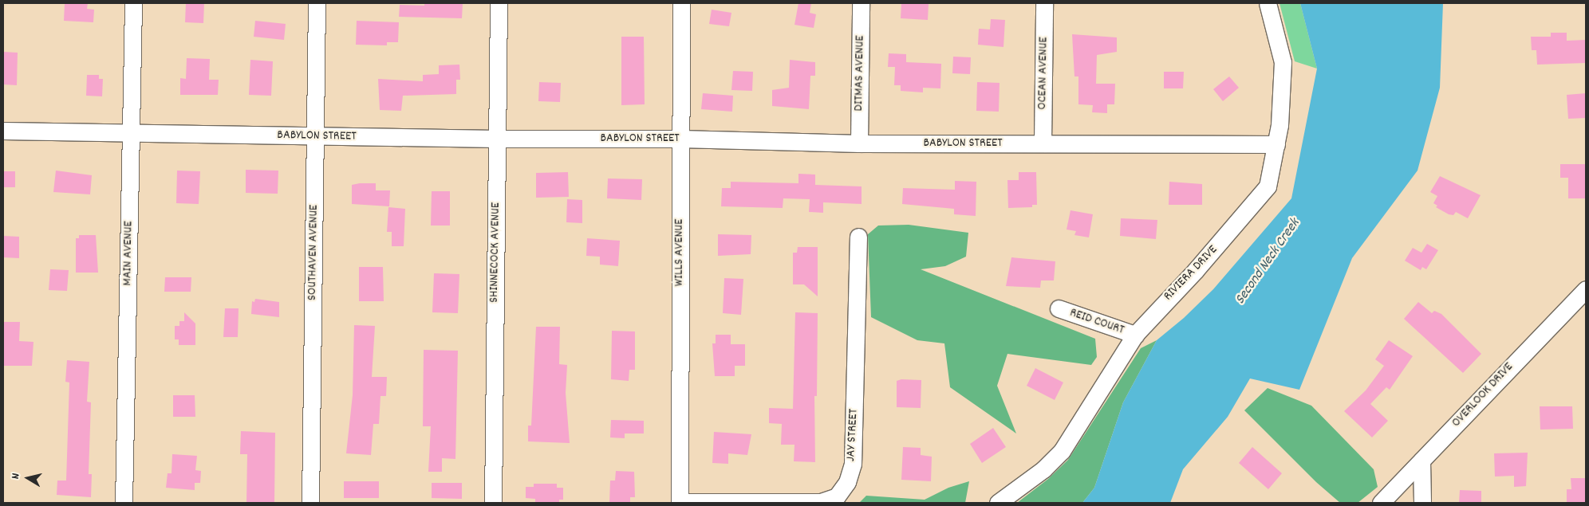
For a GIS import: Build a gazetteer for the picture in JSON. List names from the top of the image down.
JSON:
{
  "streets": {
    "street": [
      "DITMAS AVENUE",
      "OCEAN AVENUE",
      "BABYLON STREET",
      "SOUTHAVEN AVENUE",
      "SHINNECOCK AVENUE",
      "WILLS AVENUE",
      "MAIN AVENUE",
      "RIVIERA DRIVE",
      "REID COURT",
      "OVERLOOK DRIVE",
      "JAY STREET"
    ]
  },
  "crossings": [
    ["DITMAS AVENUE", "BABYLON STREET"],
    ["OCEAN AVENUE", "BABYLON STREET"],
    ["BABYLON STREET", "SOUTHAVEN AVENUE"],
    ["BABYLON STREET", "SHINNECOCK AVENUE"],
    ["BABYLON STREET", "WILLS AVENUE"],
    ["BABYLON STREET", "MAIN AVENUE"],
    ["BABYLON STREET", "RIVIERA DRIVE"],
    ["WILLS AVENUE", "JAY STREET"],
    ["RIVIERA DRIVE", "REID COURT"]
  ],
  "water": ["Second Neck Creek"],
  "north": "left"
}
